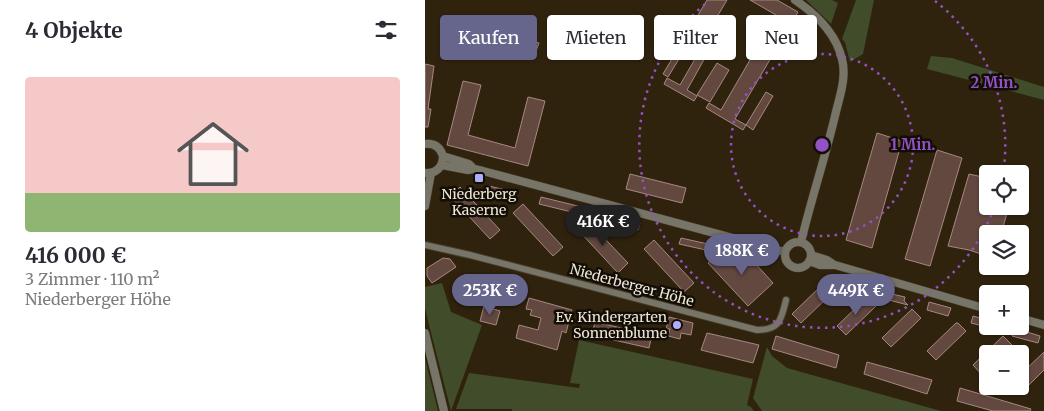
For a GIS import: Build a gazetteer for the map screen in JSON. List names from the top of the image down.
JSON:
{
  "streets": {
    "street": ["Niederberger Höhe"]
  },
  "places": {
    "transit": ["Niederberg Kaserne"],
    "other": ["Ev. Kindergarten Sonnenblume"]
  },
  "page": {
    "heading": "4 Objekte",
    "chip": [
      "Kaufen",
      "Mieten",
      "Filter",
      "Neu"
    ],
    "list": [
      {
        "name": "416 000 €",
        "note": "3 Zimmer · 110 m² · Niederberger Höhe"
      }
    ],
    "map_buttons": ["+", "−"],
    "price": [
      "416K €",
      "188K €",
      "253K €",
      "449K €"
    ]
  },
  "rings": ["2 Min.", "1 Min."]
}
